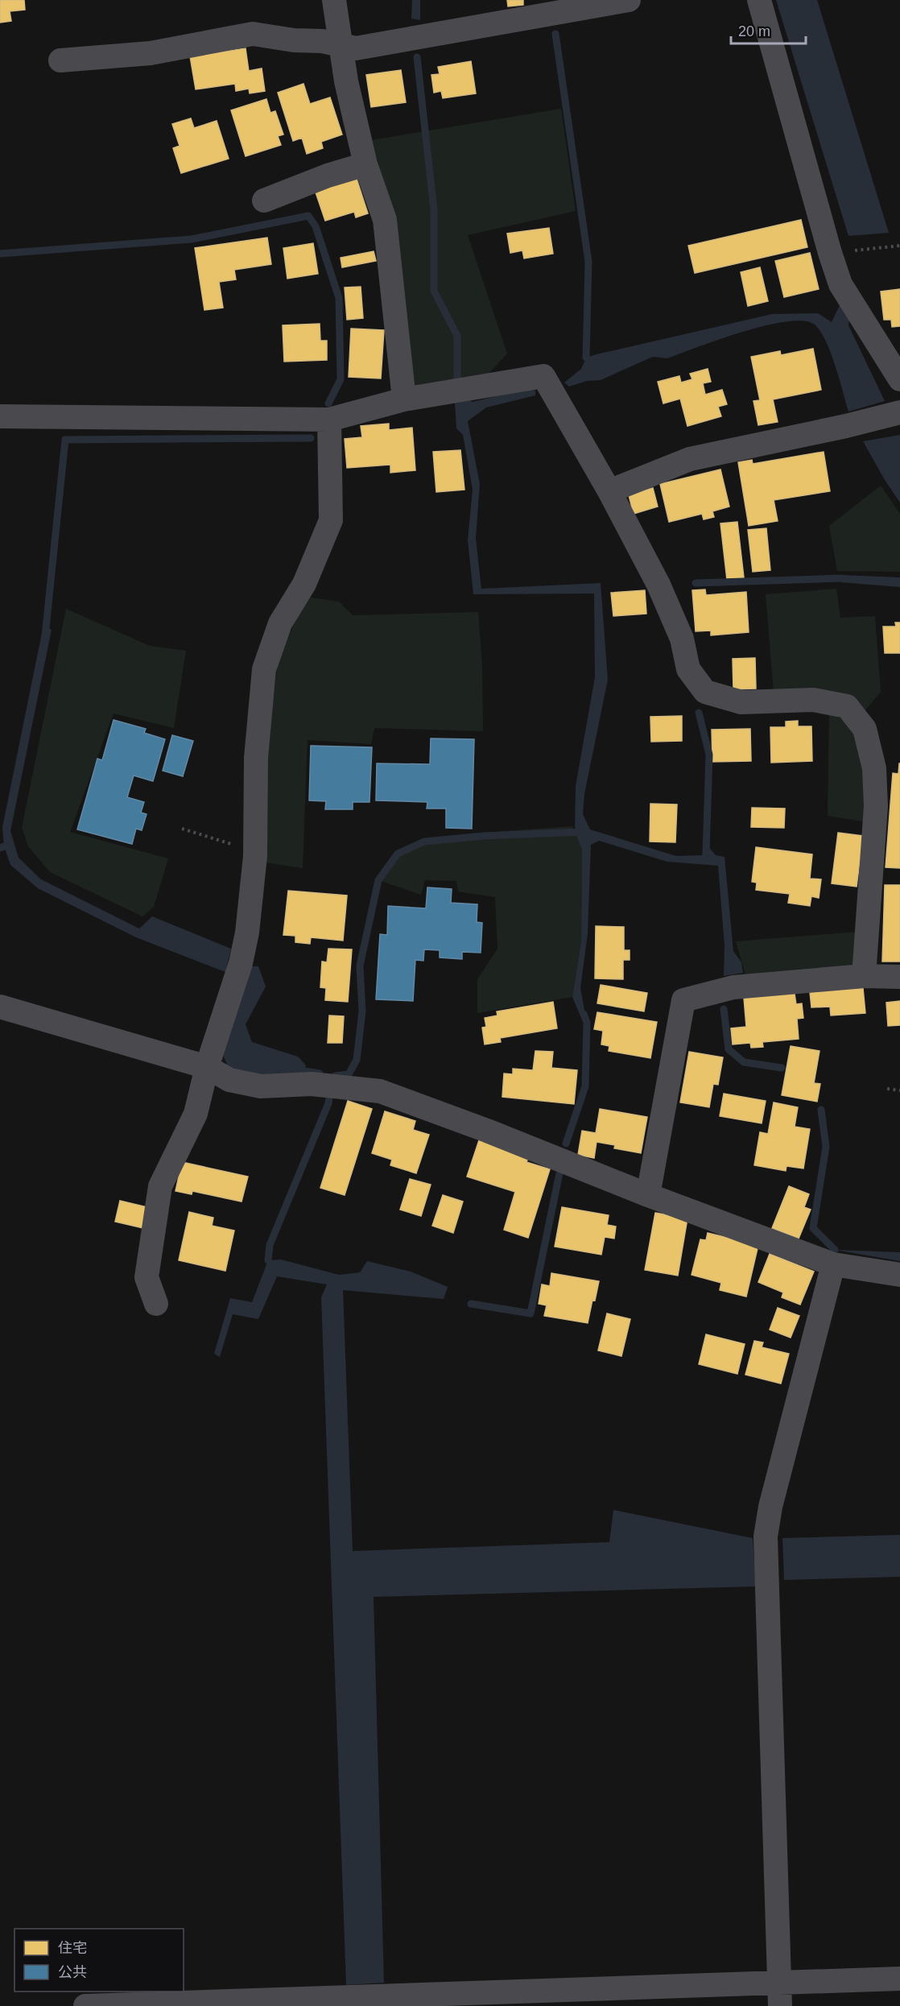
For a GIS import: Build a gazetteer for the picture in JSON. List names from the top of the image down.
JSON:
{
  "legend": ["住宅", "公共"],
  "scale_bar": "20 m"
}
